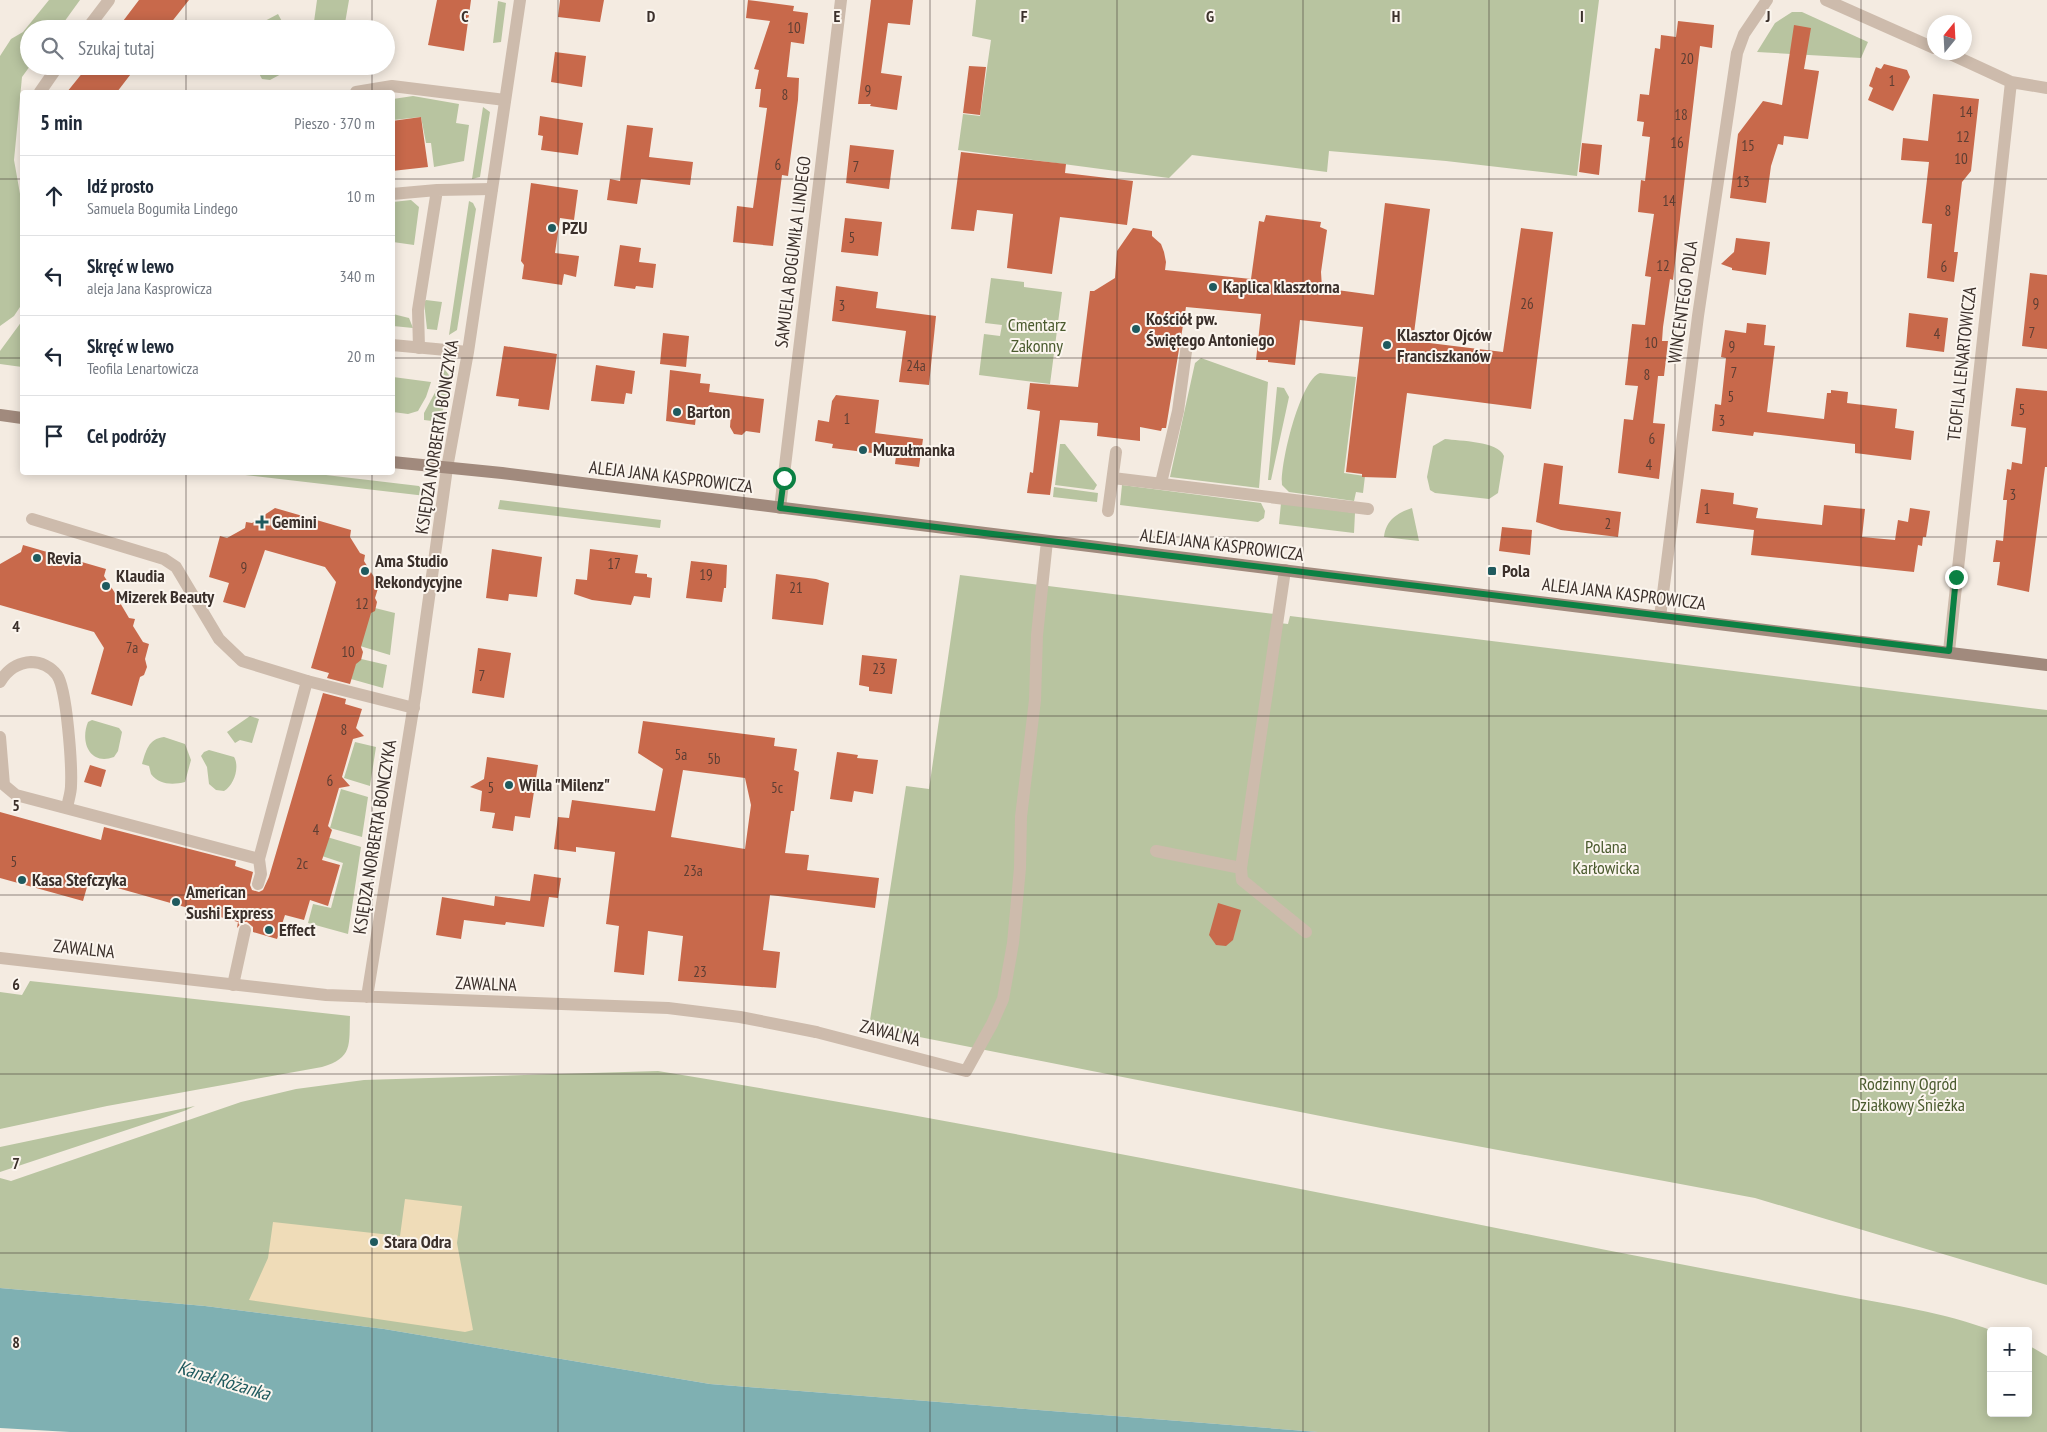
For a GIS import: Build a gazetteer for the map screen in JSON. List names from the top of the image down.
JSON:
{
  "streets": {
    "street": [
      "SAMUELA BOGUMIŁA LINDEGO",
      "WINCENTEGO POLA",
      "TEOFILA LENARTOWICZA",
      "KSIĘDZA NORBERTA BONCZYKA",
      "ALEJA JANA KASPROWICZA",
      "ZAWALNA"
    ]
  },
  "crossings": [
    ["SAMUELA BOGUMIŁA LINDEGO", "ALEJA JANA KASPROWICZA"],
    ["WINCENTEGO POLA", "ALEJA JANA KASPROWICZA"],
    ["TEOFILA LENARTOWICZA", "ALEJA JANA KASPROWICZA"],
    ["KSIĘDZA NORBERTA BONCZYKA", "ALEJA JANA KASPROWICZA"],
    ["KSIĘDZA NORBERTA BONCZYKA", "ZAWALNA"],
    ["ALEJA JANA KASPROWICZA", "ZAWALNA"]
  ],
  "water": ["Kanał Różanka"],
  "parks": ["Cmentarz Zakonny", "Polana Karłowicka", "Rodzinny Ogród Działkowy Śnieżka"],
  "places": {
    "other": [
      "PZU",
      "Kaplica klasztorna",
      "Kościół pw. Świętego Antoniego",
      "Klasztor Ojców Franciszkanów",
      "Barton",
      "Muzułmanka",
      "Revia",
      "Ama Studio Rekondycyjne",
      "Klaudia Mizerek Beauty",
      "Willa \"Milenz\"",
      "Kasa Stefczyka",
      "American Sushi Express",
      "Effect",
      "Stara Odra"
    ],
    "health": ["Gemini"],
    "transit": ["Pola"]
  },
  "house_numbers": [
    "10",
    "20",
    "1",
    "9",
    "8",
    "14",
    "18",
    "12",
    "16",
    "15",
    "10",
    "6",
    "7",
    "13",
    "14",
    "8",
    "5",
    "12",
    "6",
    "26",
    "9",
    "3",
    "7",
    "4",
    "10",
    "9",
    "24a",
    "7",
    "8",
    "5",
    "5",
    "1",
    "3",
    "6",
    "4",
    "3",
    "1",
    "2",
    "17",
    "9",
    "19",
    "21",
    "12",
    "7a",
    "10",
    "23",
    "7",
    "8",
    "5a",
    "5b",
    "6",
    "5",
    "5c",
    "4",
    "5",
    "2c",
    "23a",
    "23"
  ],
  "north": "top",
  "page": {
    "search": "Szukaj tutaj",
    "heading": ["5 min", "Pieszo · 370 m"],
    "list": [
      ["Idź prosto", "Samuela Bogumiła Lindego", "10 m"],
      ["Skręć w lewo", "aleja Jana Kasprowicza", "340 m"],
      ["Skręć w lewo", "Teofila Lenartowicza", "20 m"],
      "Cel podróży"
    ],
    "map_buttons": ["+", "−"]
  },
  "grid": {
    "columns": [
      "C",
      "D",
      "E",
      "F",
      "G",
      "H",
      "I",
      "J"
    ],
    "rows": [
      "4",
      "5",
      "6",
      "7",
      "8"
    ]
  }
}
